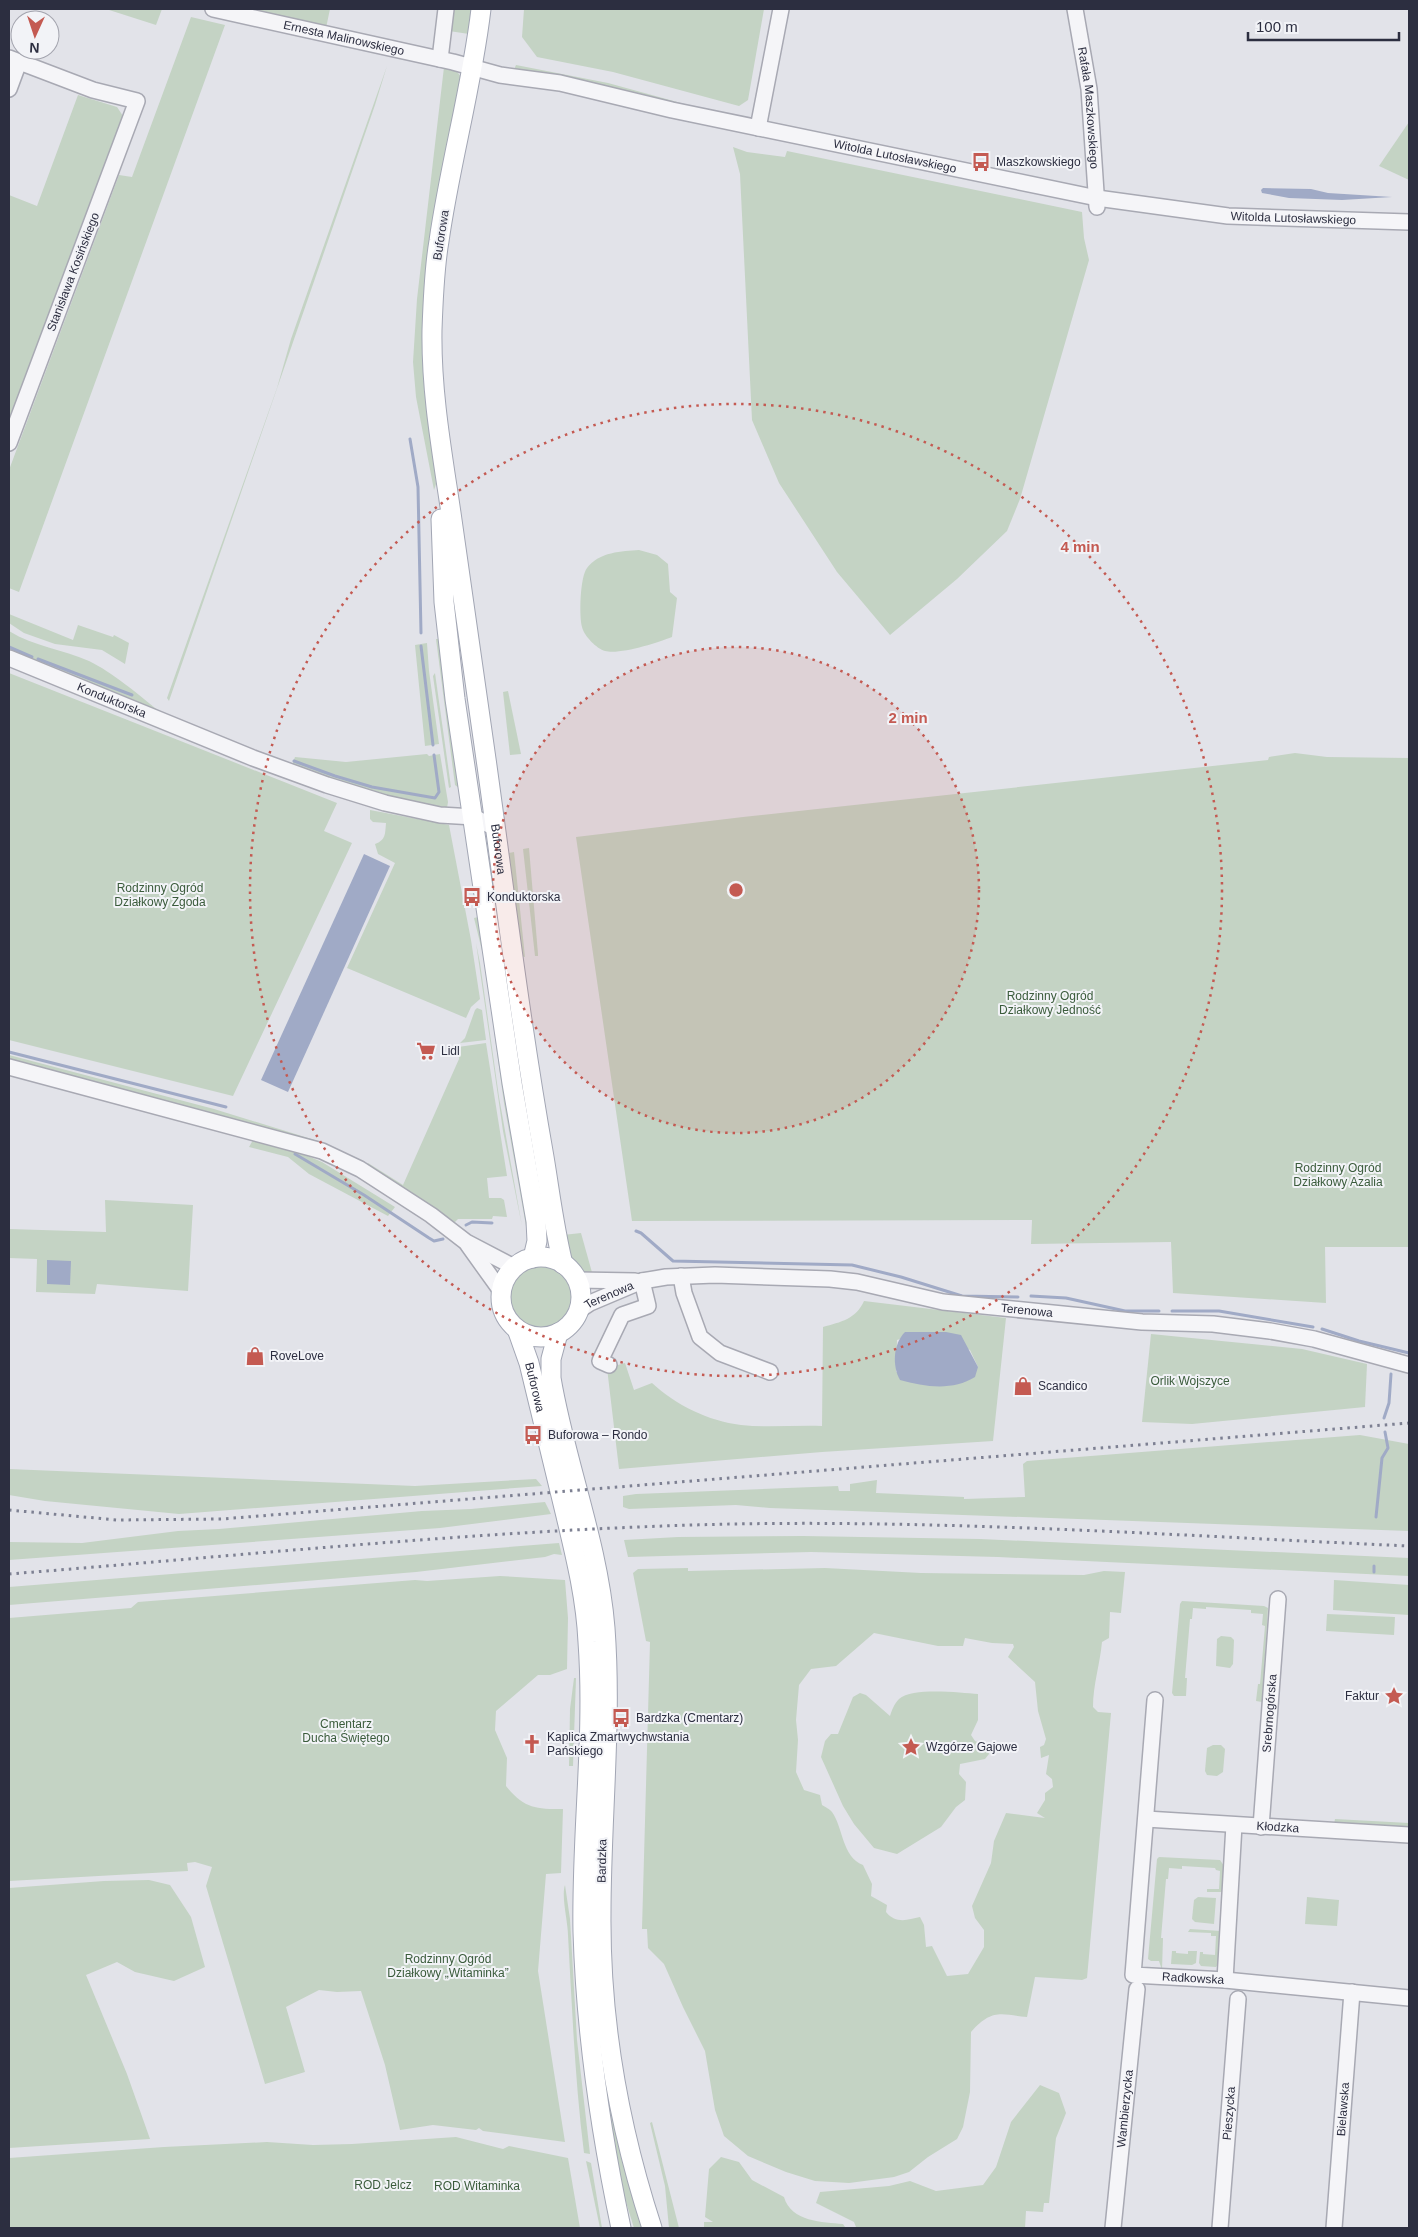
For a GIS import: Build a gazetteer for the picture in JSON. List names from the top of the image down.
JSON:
{
  "streets": {
    "main road": ["Buforowa", "Bardzka"],
    "street": [
      "Ernesta Malinowskiego",
      "Rafała Maszkowskiego",
      "Witolda Lutosławskiego",
      "Stanisława Kosińskiego",
      "Konduktorska",
      "Terenowa",
      "Srebrnogórska",
      "Kłodzka",
      "Radkowska",
      "Wambierzycka",
      "Bielawska",
      "Pieszycka"
    ]
  },
  "crossings": [
    ["Ernesta Malinowskiego", "Witolda Lutosławskiego"],
    ["Ernesta Malinowskiego", "Buforowa"],
    ["Rafała Maszkowskiego", "Witolda Lutosławskiego"],
    ["Witolda Lutosławskiego", "Buforowa"],
    ["Buforowa", "Konduktorska"],
    ["Buforowa", "Terenowa"],
    ["Buforowa", "Bardzka"],
    ["Srebrnogórska", "Kłodzka"],
    ["Kłodzka", "Radkowska"],
    ["Radkowska", "Bielawska"]
  ],
  "parks": [
    "Rodzinny Ogród Działkowy Zgoda",
    "Rodzinny Ogród Działkowy Jedność",
    "Rodzinny Ogród Działkowy Azalia",
    "Orlik Wojszyce",
    "Cmentarz Ducha Świętego",
    "Rodzinny Ogród Działkowy „Witaminka”",
    "ROD Jelcz",
    "ROD Witaminka"
  ],
  "places": {
    "bus stop": [
      "Maszkowskiego",
      "Konduktorska",
      "Buforowa – Rondo",
      "Bardzka (Cmentarz)"
    ],
    "supermarket": ["Lidl"],
    "shop": ["RoveLove", "Scandico"],
    "place": ["Faktur", "Wzgórze Gajowe"],
    "church": ["Kaplica Zmartwychwstania Pańskiego"]
  },
  "scale_bar": "100 m",
  "north": "bottom",
  "rings": ["4 min", "2 min"]
}
